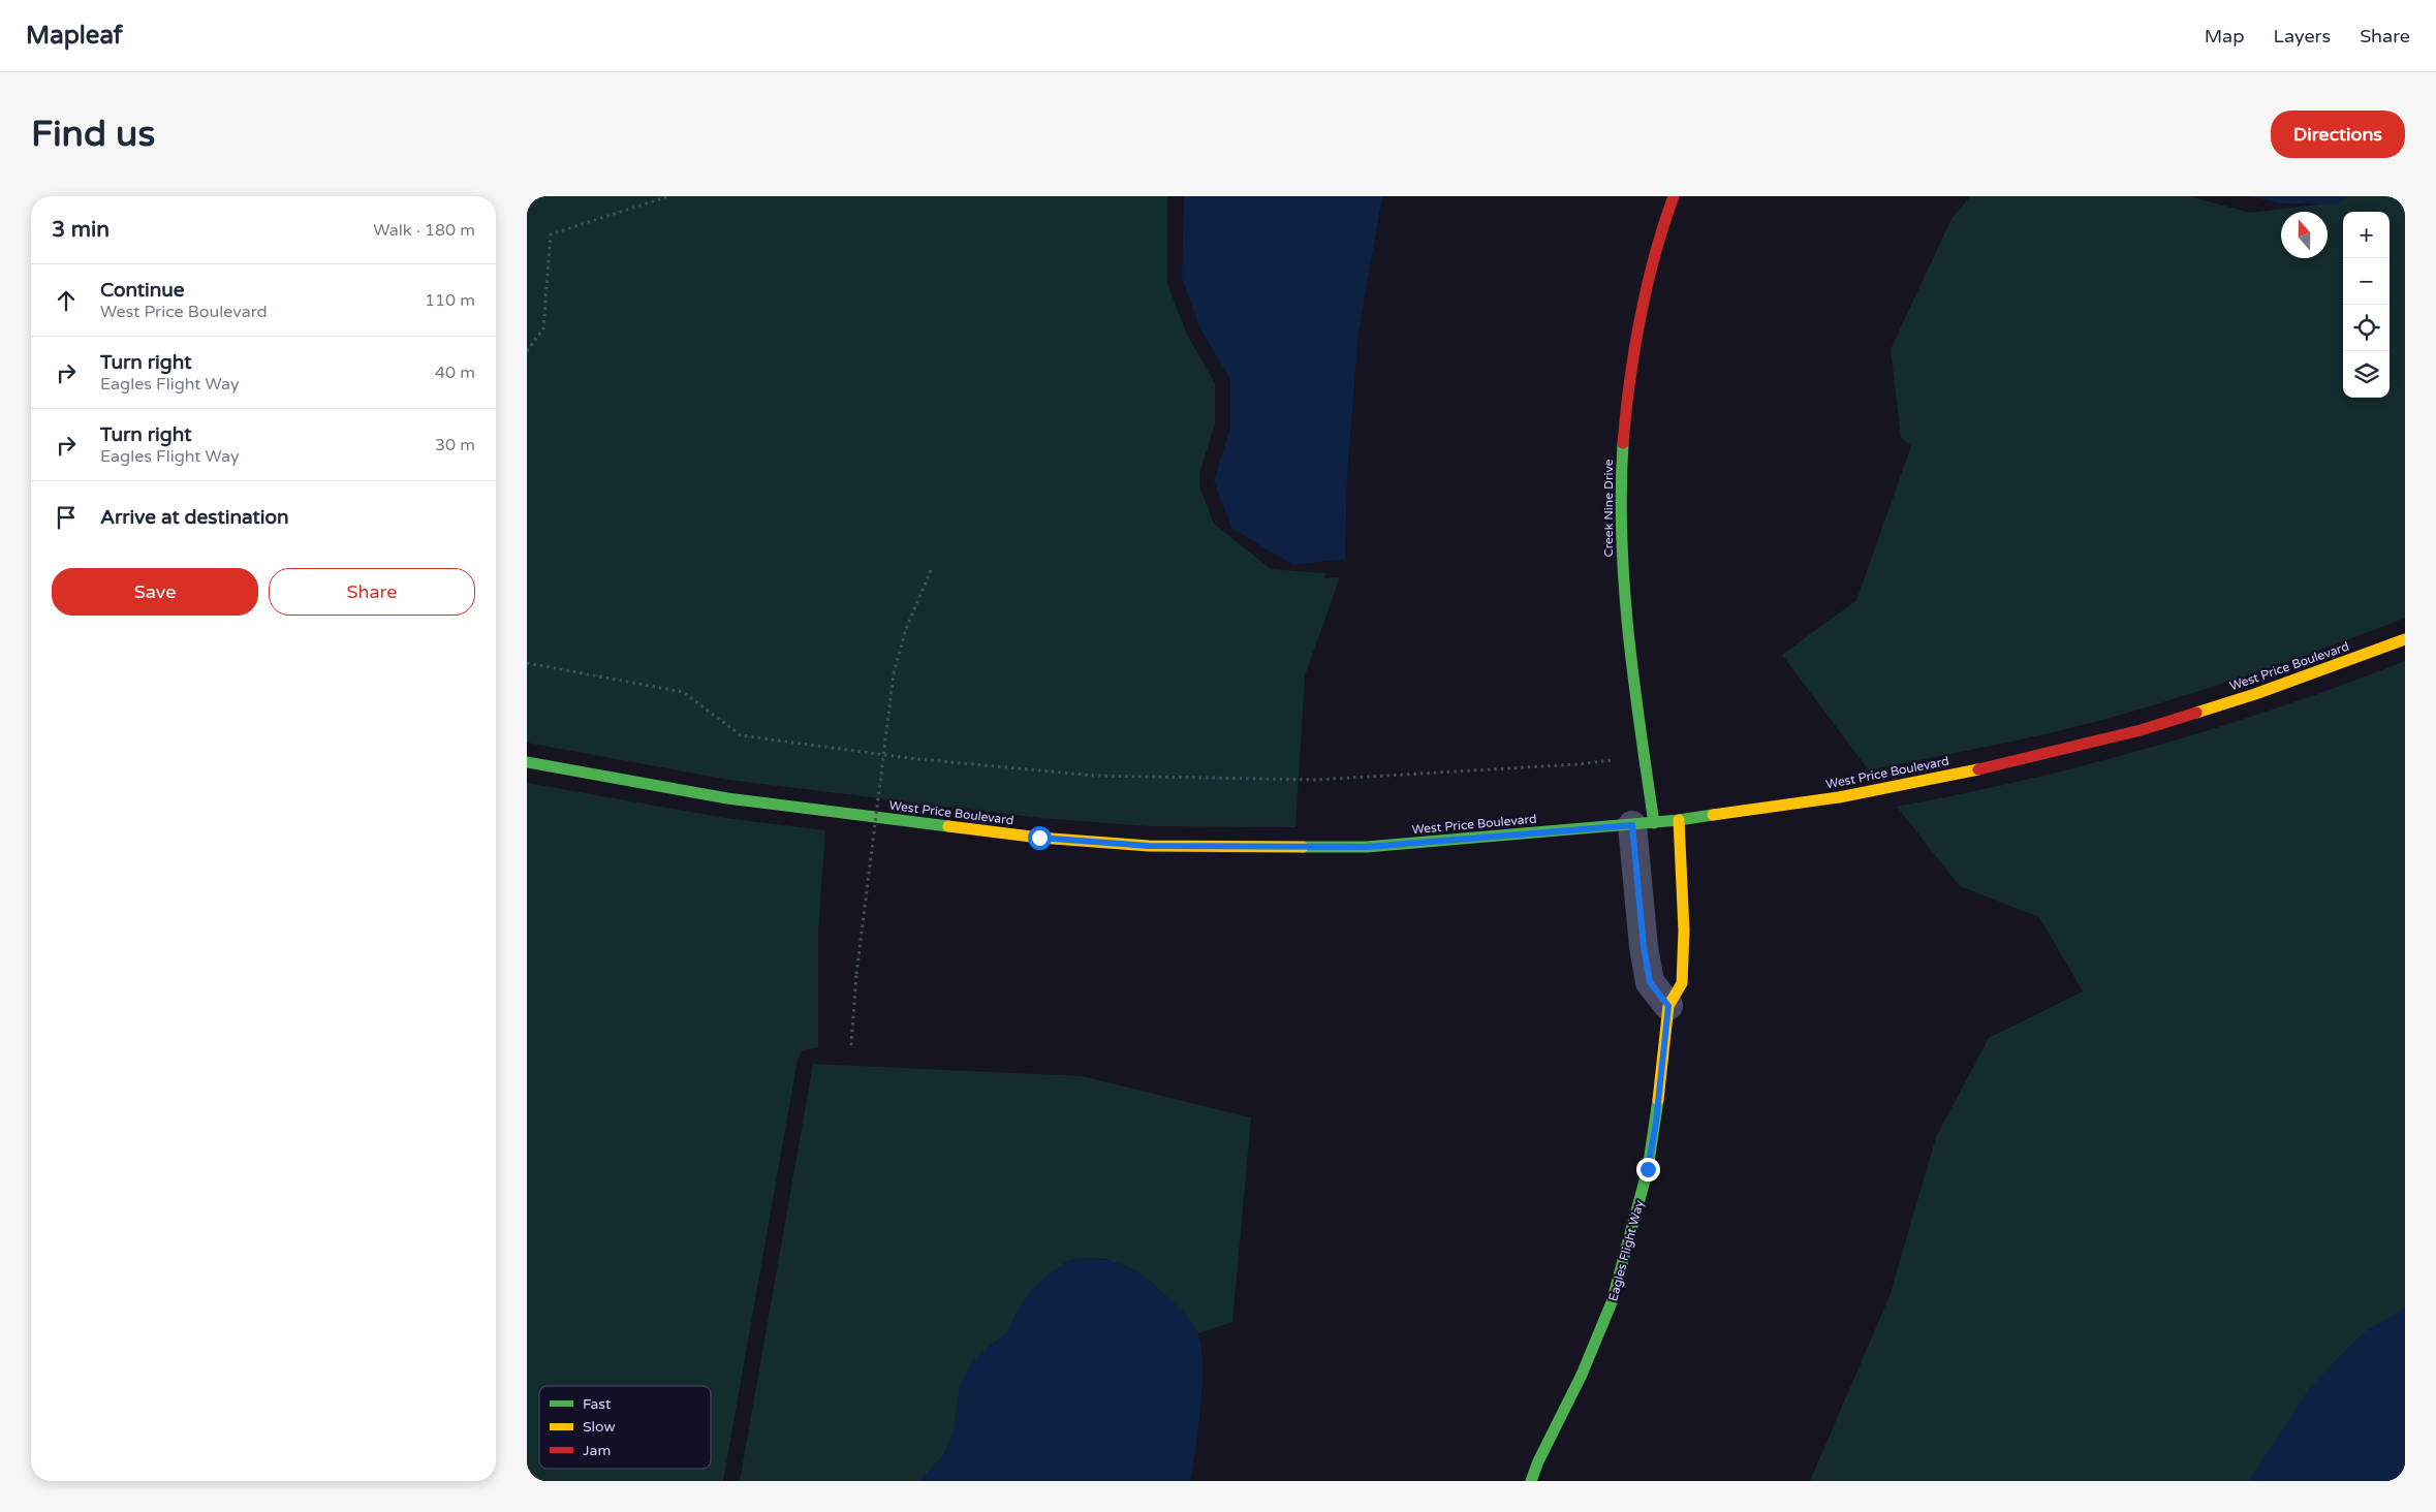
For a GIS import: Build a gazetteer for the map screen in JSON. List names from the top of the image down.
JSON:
{
  "streets": {
    "street": ["Creek Nine Drive", "West Price Boulevard", "Eagles Flight Way"]
  },
  "crossings": [
    ["Creek Nine Drive", "West Price Boulevard"],
    ["West Price Boulevard", "Eagles Flight Way"]
  ],
  "legend": ["Fast", "Slow", "Jam"],
  "north": "top",
  "page": {
    "header": "Mapleaf",
    "nav": ["Map", "Layers", "Share"],
    "buttons": [
      "Directions",
      ["Save", "Share"]
    ],
    "title": "Find us",
    "heading": ["3 min", "Walk · 180 m"],
    "map_buttons": ["+", "−"],
    "list": [
      ["Continue", "West Price Boulevard", "110 m"],
      ["Turn right", "Eagles Flight Way", "40 m"],
      ["Turn right", "Eagles Flight Way", "30 m"],
      "Arrive at destination"
    ]
  }
}
